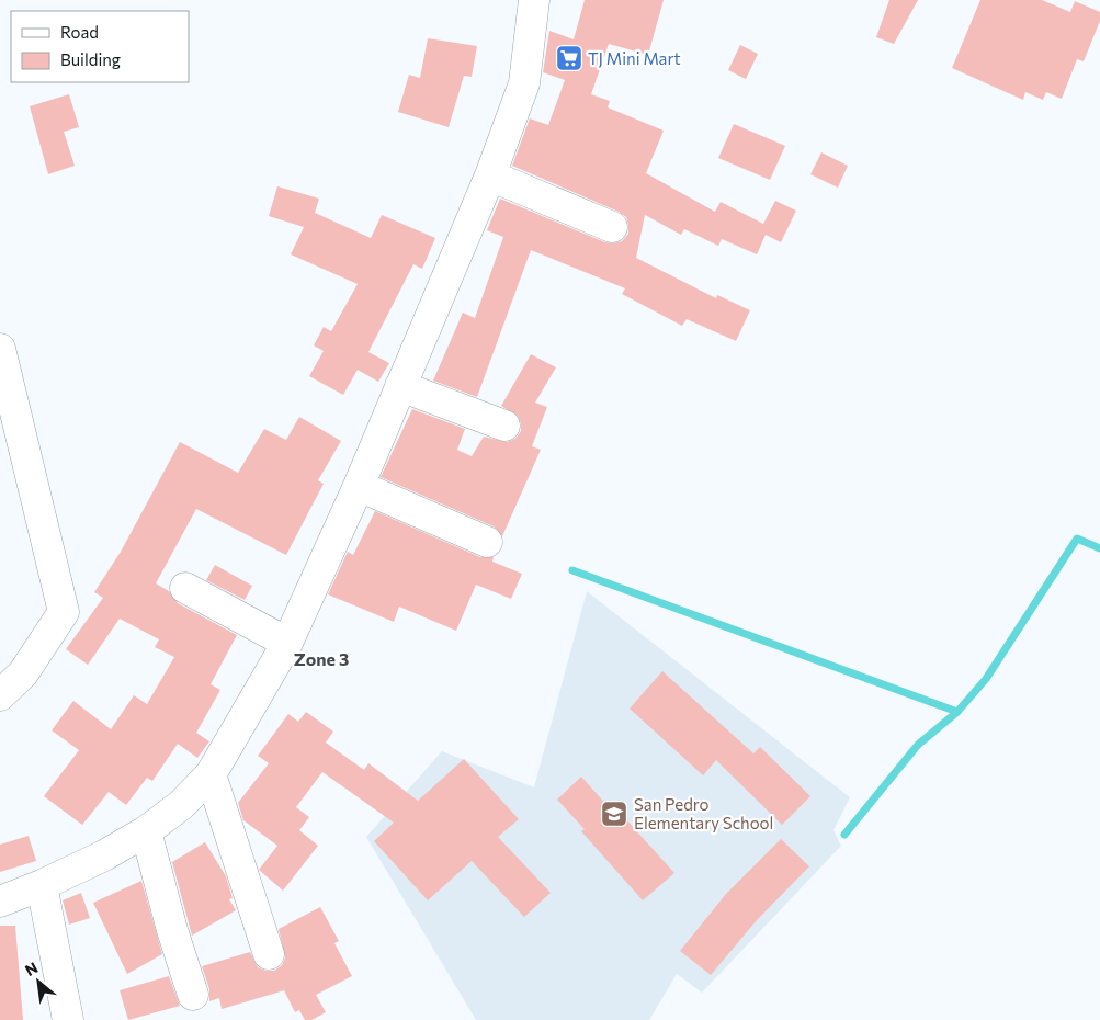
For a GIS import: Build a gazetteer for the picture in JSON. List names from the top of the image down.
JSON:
{
  "districts": ["Zone 3"],
  "places": {
    "supermarket": ["TJ Mini Mart"],
    "school or university": ["San Pedro Elementary School"]
  },
  "legend": ["Road", "Building"],
  "north": "top left"
}
